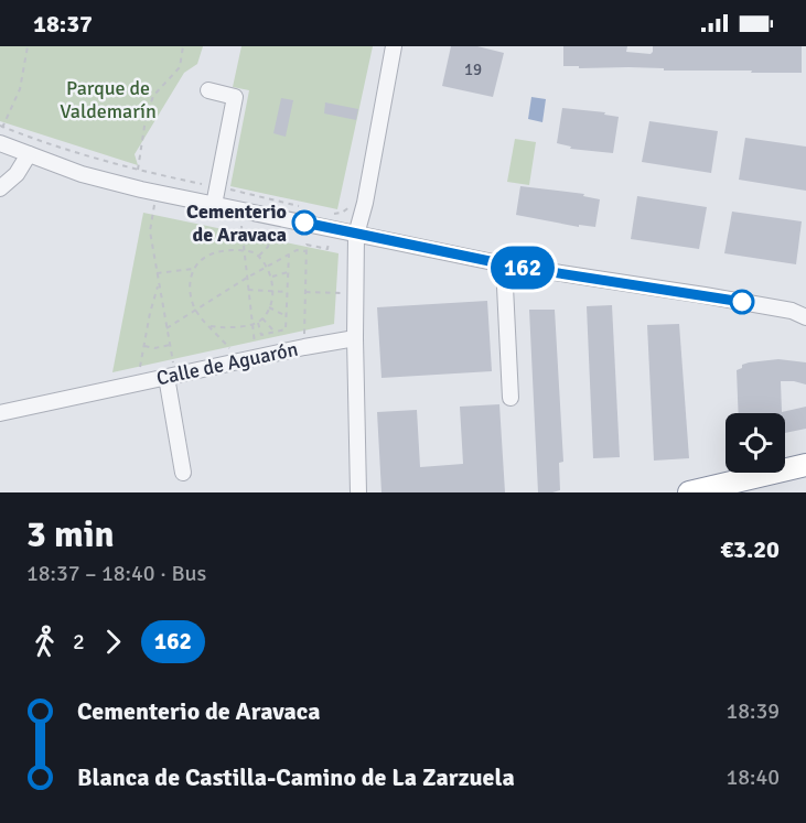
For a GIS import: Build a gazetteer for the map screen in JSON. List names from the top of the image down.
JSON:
{
  "streets": {
    "street": ["Calle de Aguarón"]
  },
  "parks": ["Parque de Valdemarín"],
  "places": ["Cementerio de Aravaca"],
  "lines": ["bus line 162"],
  "house_numbers": ["19"],
  "page": {
    "status": "18:37",
    "on_map": "162",
    "heading": ["3 min", "18:37 – 18:40 · Bus", "€3.20"],
    "legs": ["2", "162"],
    "list": [
      {
        "name": "Cementerio de Aravaca",
        "value": "18:39"
      },
      {
        "name": "Blanca de Castilla-Camino de La Zarzuela",
        "value": "18:40"
      }
    ]
  }
}
